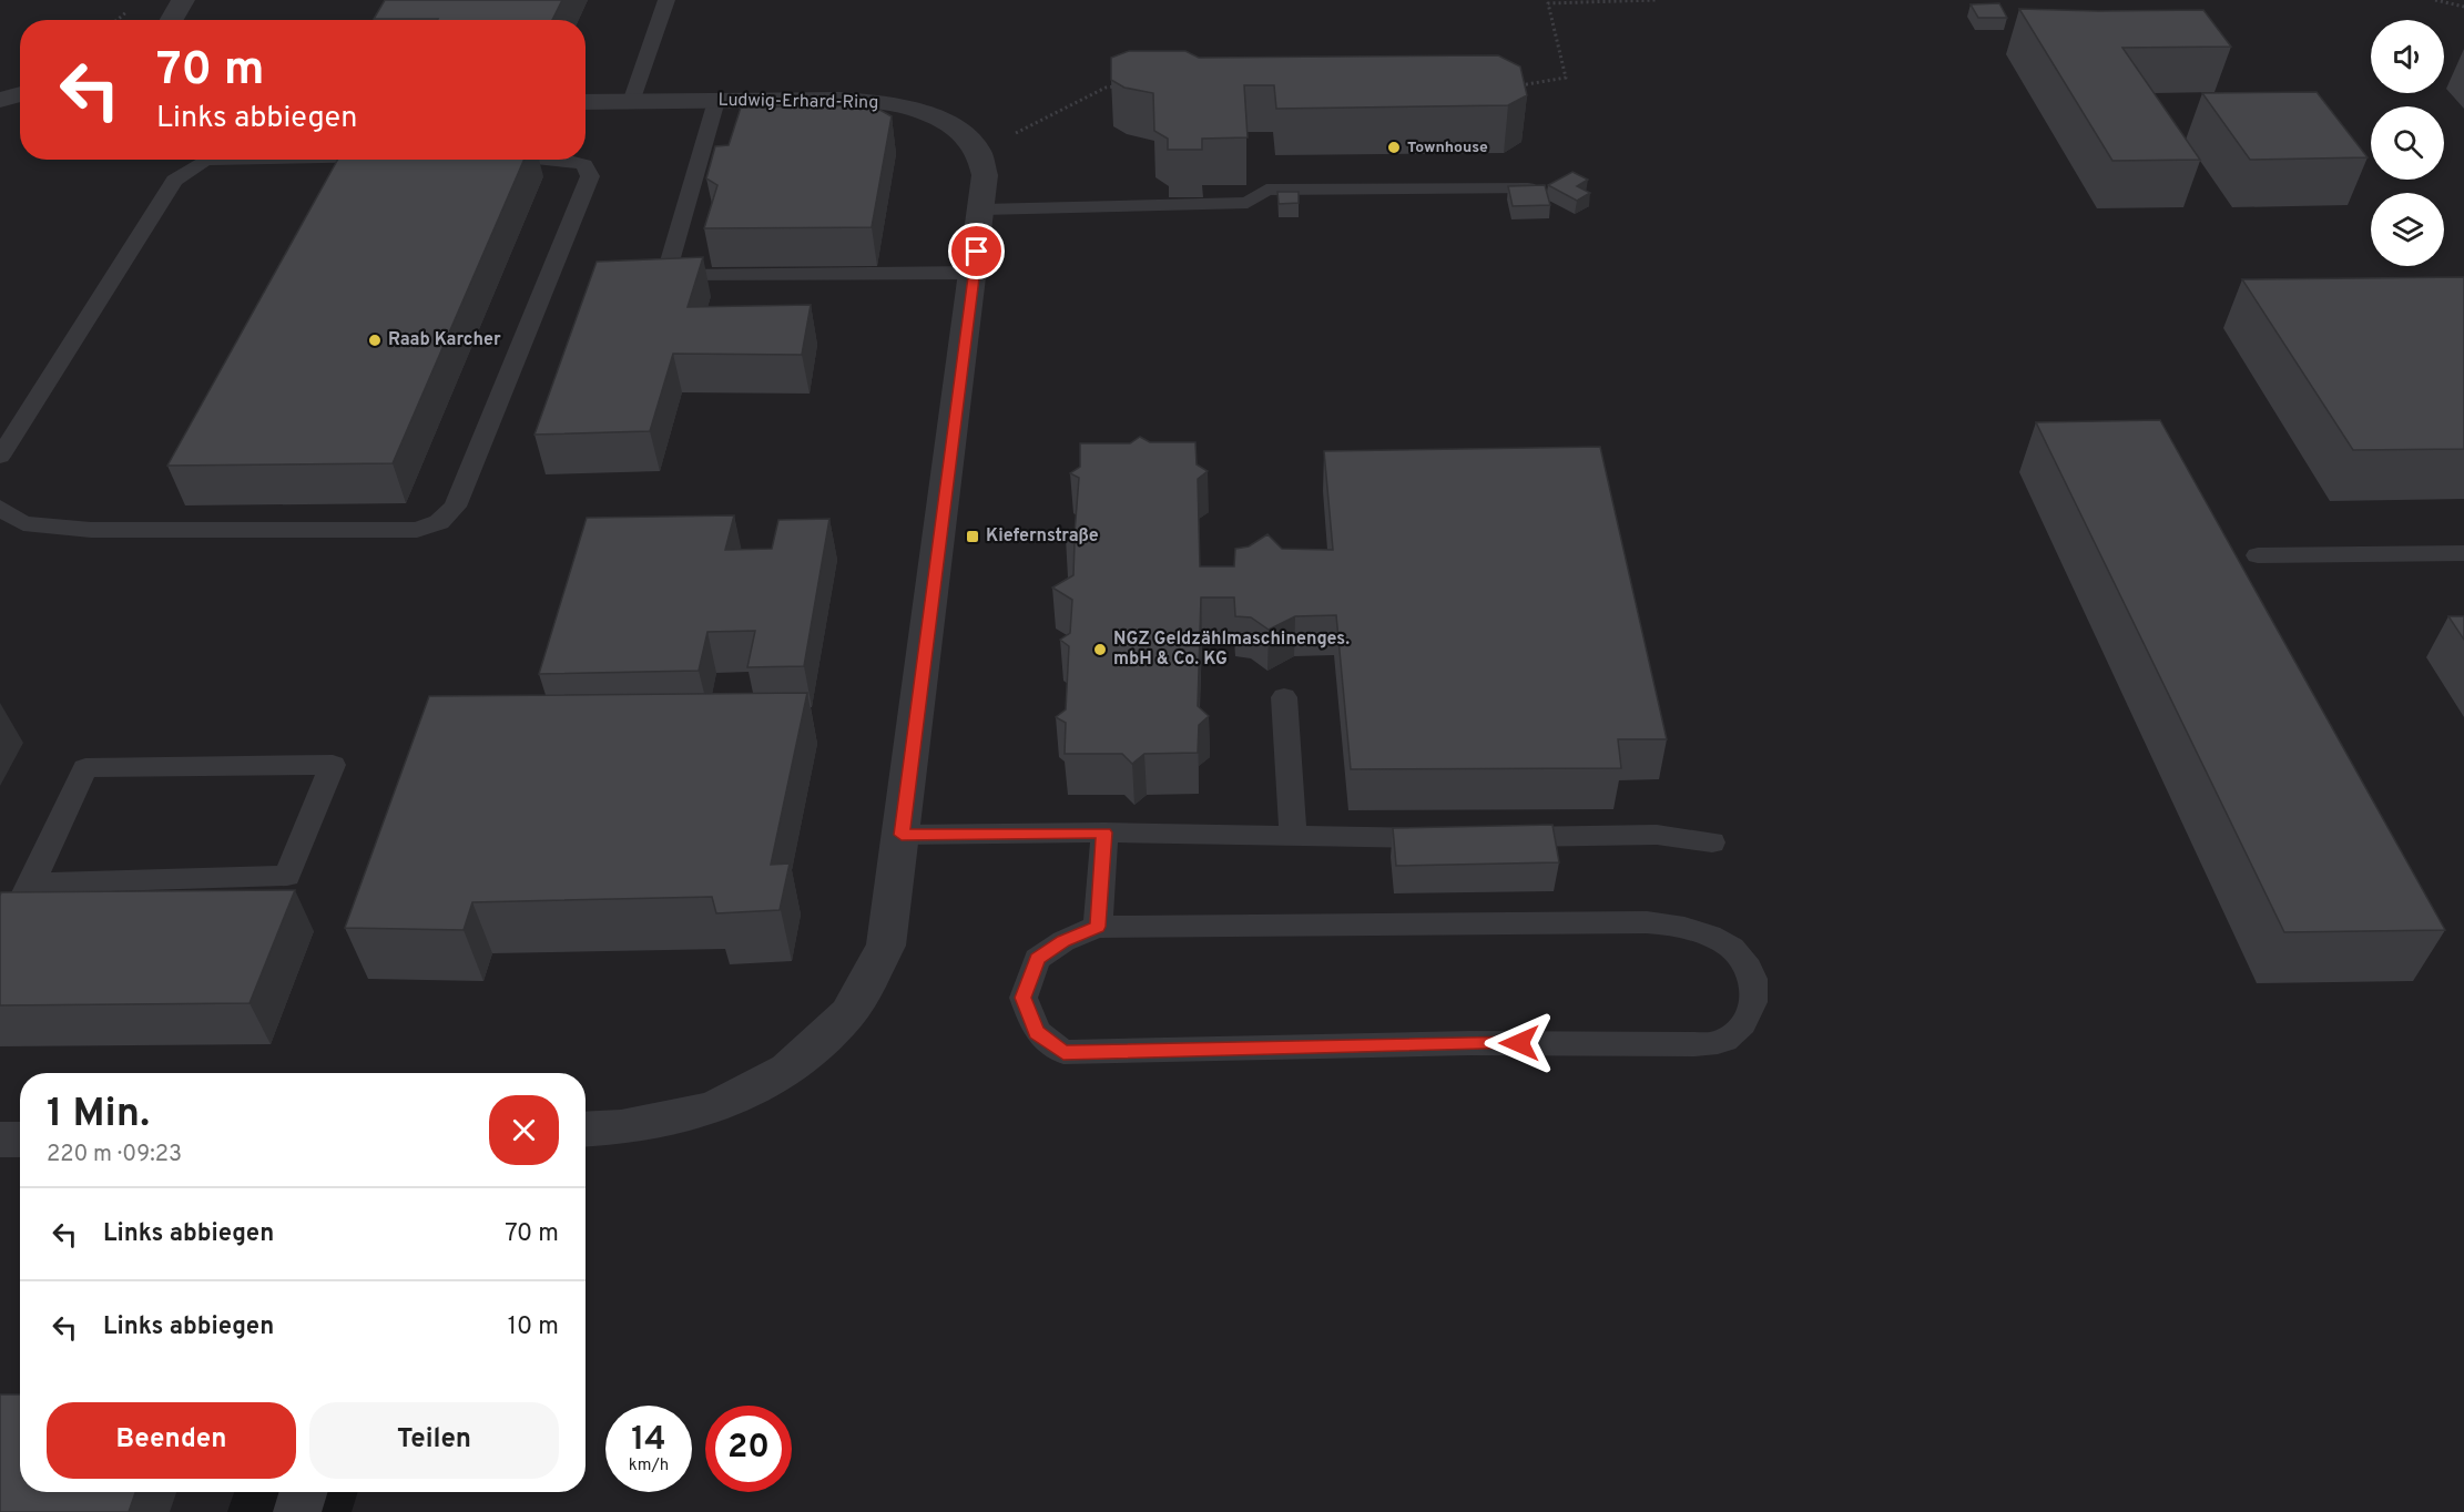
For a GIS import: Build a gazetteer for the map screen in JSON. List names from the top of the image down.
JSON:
{
  "streets": {
    "street": ["Ludwig-Erhard-Ring"]
  },
  "places": {
    "other": ["Townhouse", "Raab Karcher", "NGZ Geldzählmaschinenges. mbH & Co. KG"],
    "transit": ["Kiefernstraße"]
  },
  "page": {
    "turn": ["70 m", "Links abbiegen"],
    "heading": ["1 Min.", "220 m · 09:23"],
    "list": [
      {
        "name": "Links abbiegen",
        "value": "70 m"
      },
      {
        "name": "Links abbiegen",
        "value": "10 m"
      }
    ],
    "buttons": ["Beenden", "Teilen"],
    "speed": "14 km/h",
    "limit": "20"
  }
}
